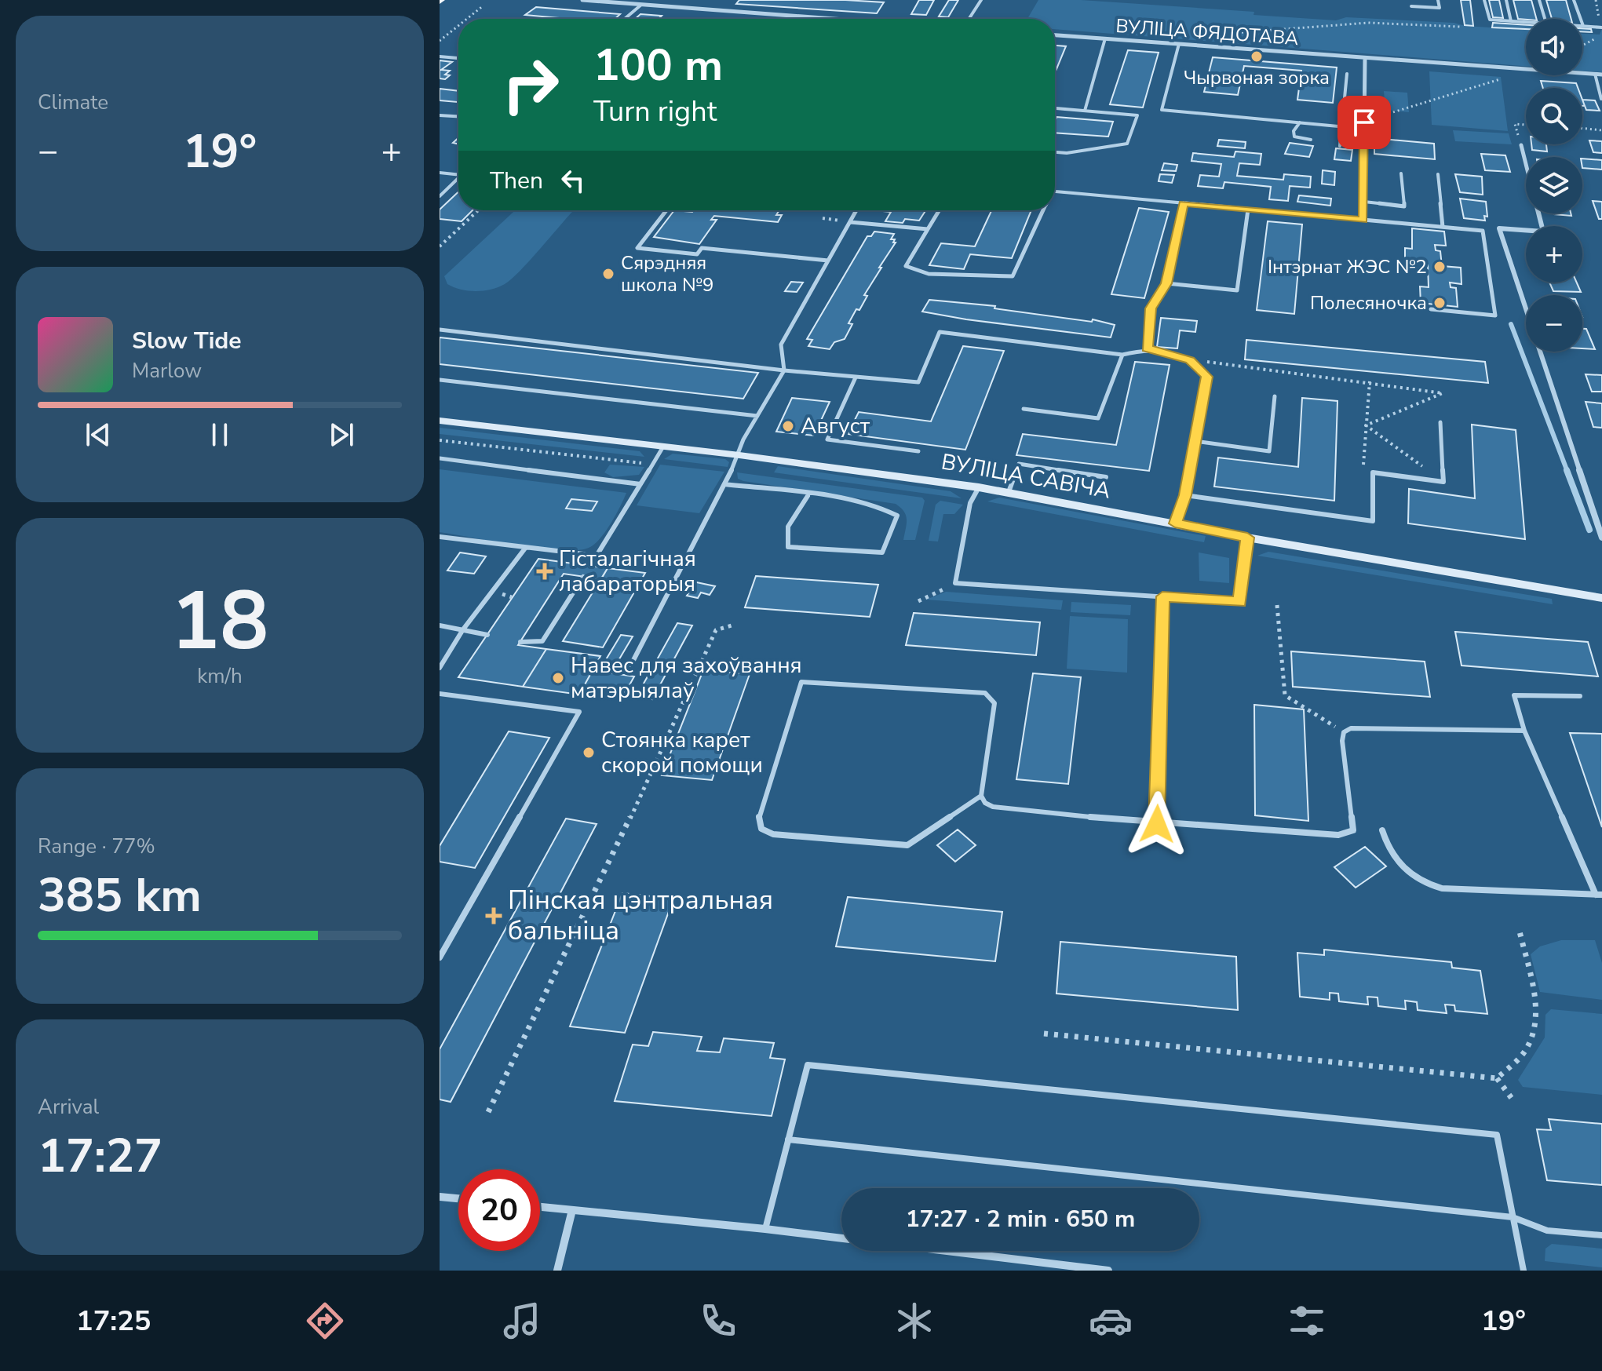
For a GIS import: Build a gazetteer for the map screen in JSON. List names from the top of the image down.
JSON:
{
  "streets": {
    "street": ["ВУЛІЦА ФЯДОТАВА", "ВУЛІЦА САВІЧА"]
  },
  "places": {
    "other": [
      "Чырвоная зорка",
      "Інтэрнат ЖЭС №2",
      "Сярэдняя школа №9",
      "Полесяночка",
      "Август",
      "Навес для захоўвання матэрыялаў",
      "Стоянка карет скорой помощи"
    ],
    "health": ["Гісталагічная лабараторыя", "Пінская цэнтральная бальніца"]
  },
  "page": {
    "tile": [
      "Climate",
      ["18", "km/h"],
      ["Range · 77%", "385 km"],
      ["Arrival", "17:27"]
    ],
    "map_buttons": ["+", "−"],
    "turn": ["100 m", "Turn right"],
    "heat": ["−", "19°", "+"],
    "then": "Then",
    "song": ["Slow Tide", "Marlow"],
    "limit": "20",
    "trip": "17:27 · 2 min · 650 m",
    "tabs": ["17:25", "19°"]
  }
}
